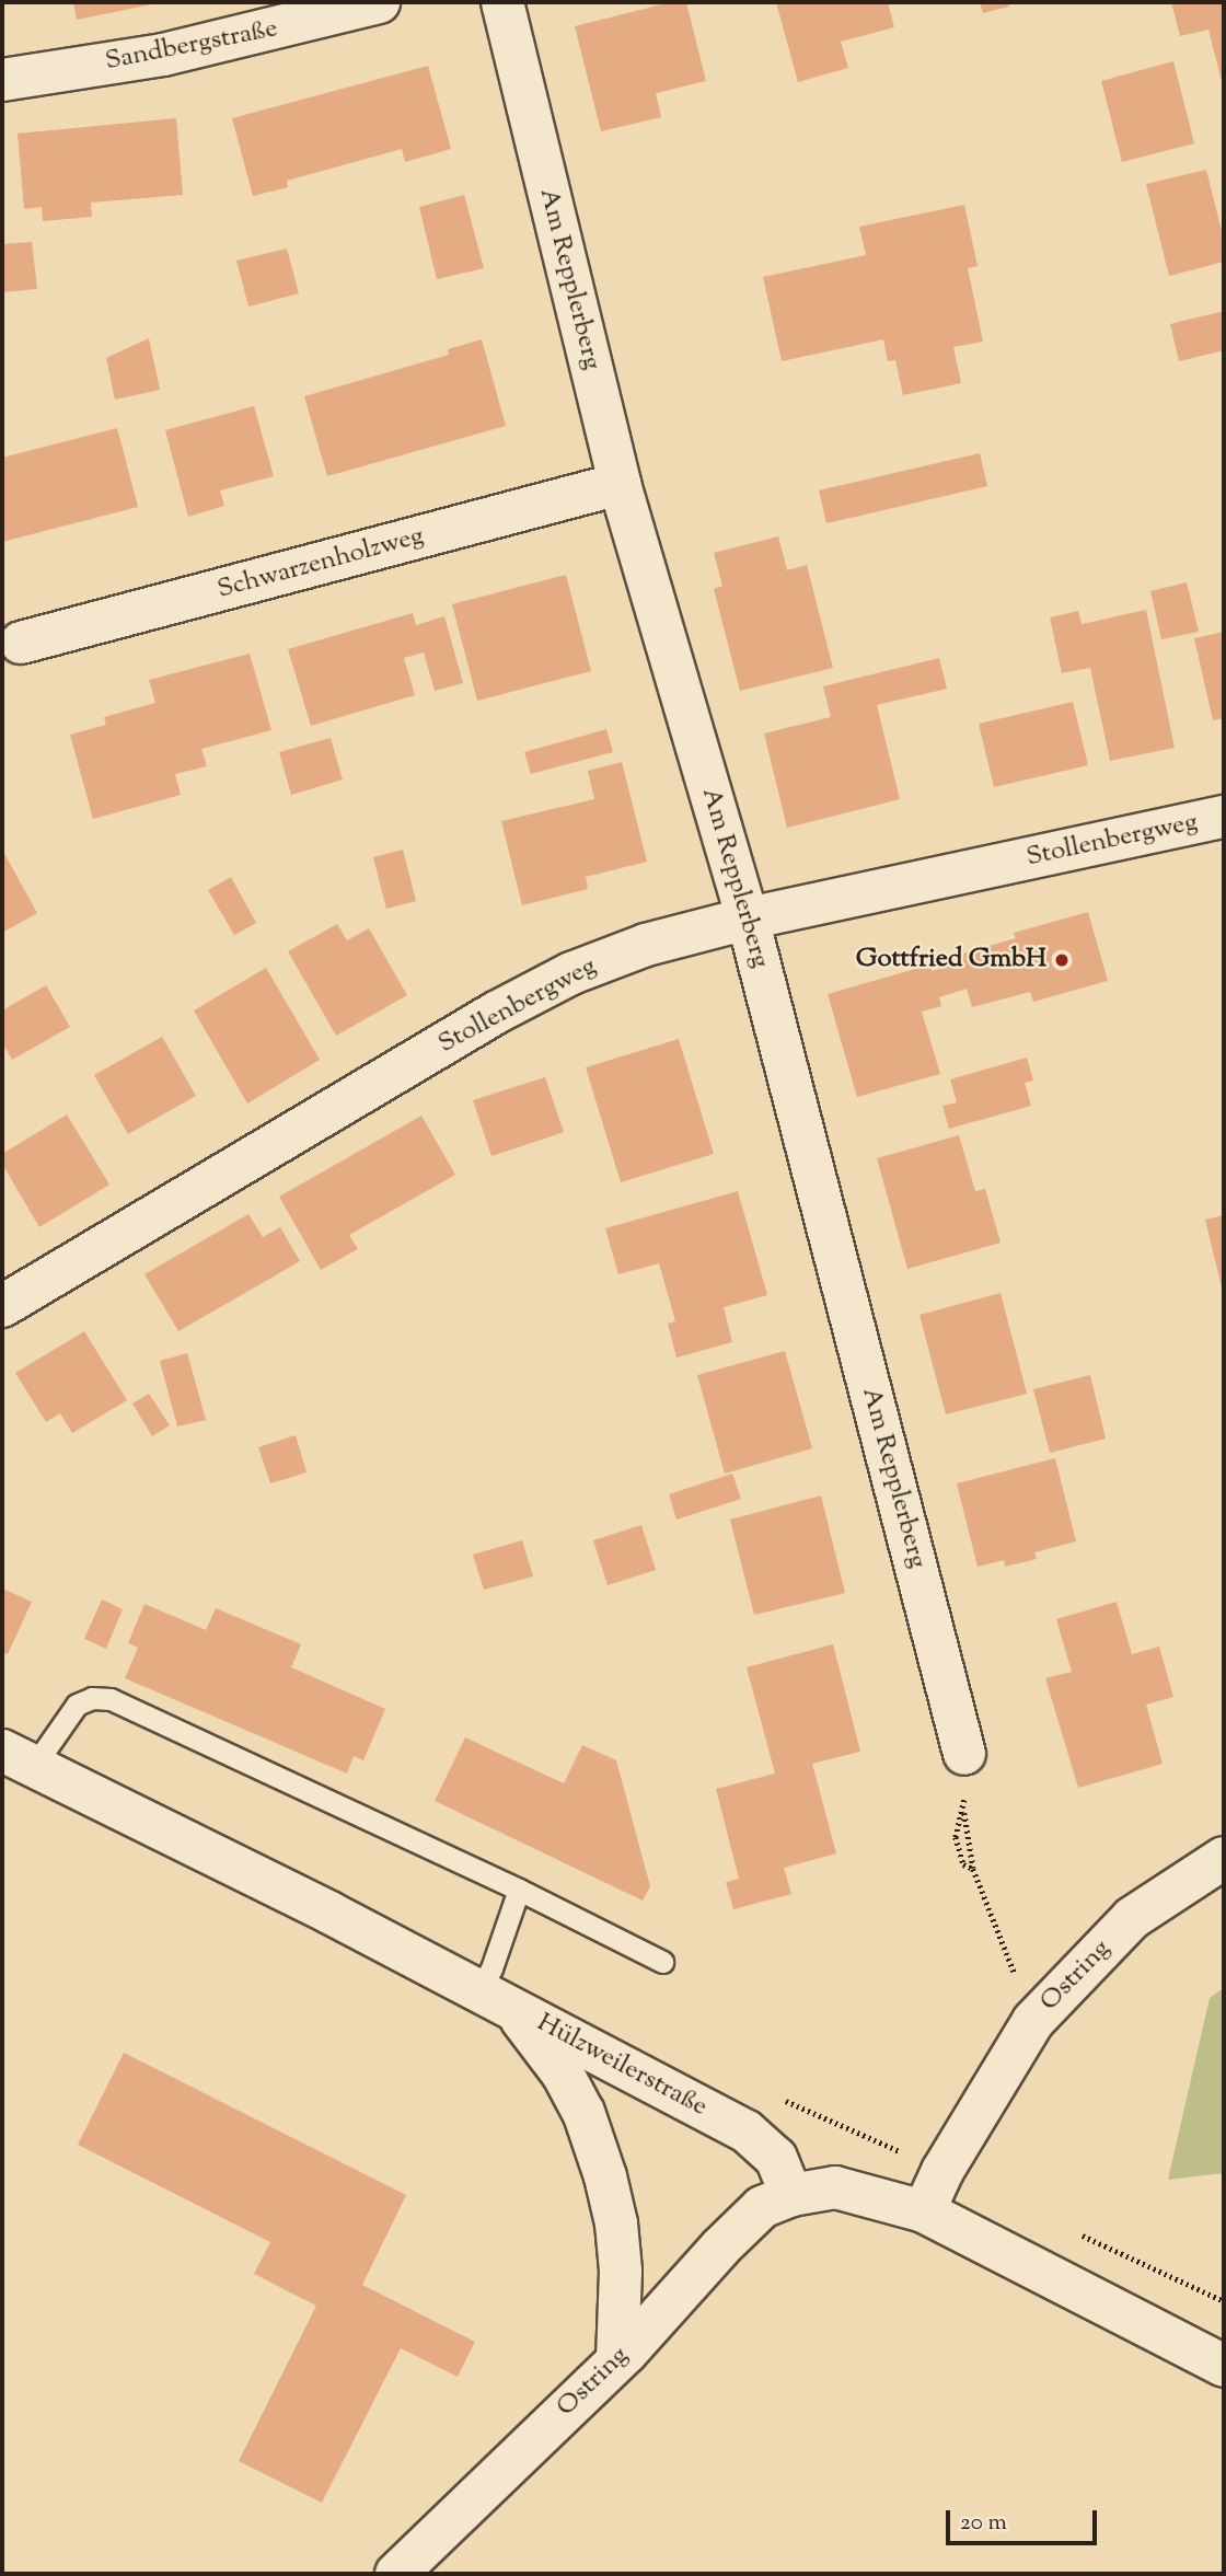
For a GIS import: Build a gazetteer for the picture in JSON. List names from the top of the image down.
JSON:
{
  "streets": {
    "street": [
      "Sandbergstraße",
      "Am Repplerberg",
      "Schwarzenholzweg",
      "Stollenbergweg",
      "Ostring",
      "Hülzweilerstraße"
    ]
  },
  "crossings": [
    ["Am Repplerberg", "Schwarzenholzweg"],
    ["Am Repplerberg", "Stollenbergweg"],
    ["Ostring", "Hülzweilerstraße"]
  ],
  "places": ["Gottfried GmbH"],
  "scale_bar": "20 m"
}
